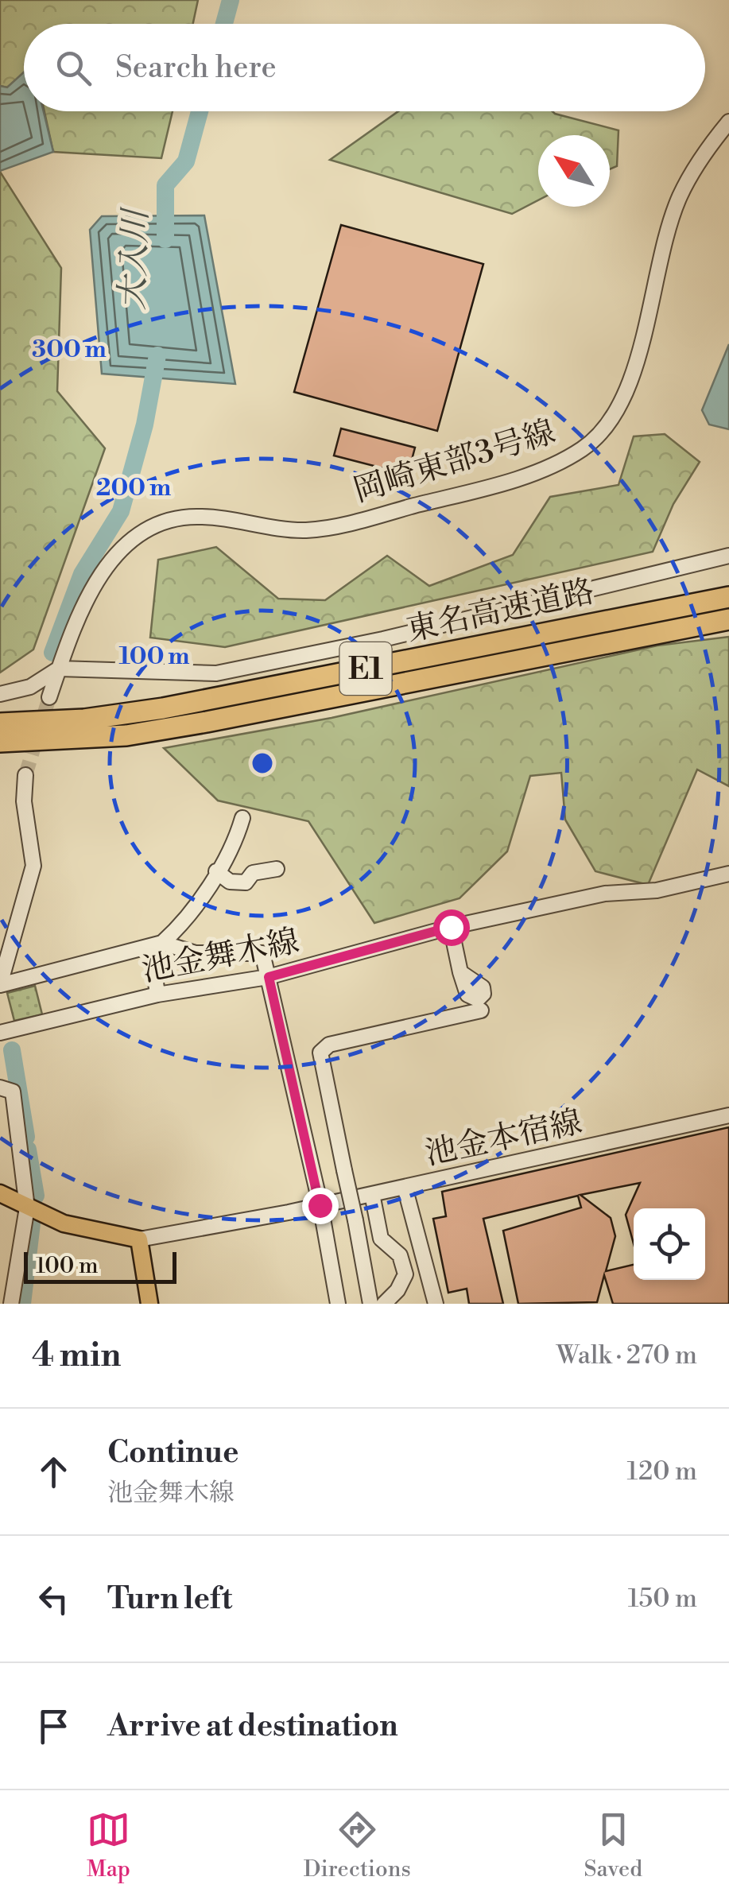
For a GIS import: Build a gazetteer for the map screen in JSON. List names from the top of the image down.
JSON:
{
  "streets": {
    "highway": ["東名高速道路", "E1"],
    "street": ["岡崎東部3号線", "池金舞木線", "池金本宿線"]
  },
  "water": ["大入川"],
  "scale_bar": "100 m",
  "north": "top left",
  "page": {
    "search": "Search here",
    "scale": "100 m",
    "heading": ["4 min", "Walk · 270 m"],
    "list": [
      ["Continue", "池金舞木線", "120 m"],
      ["Turn left", "150 m"],
      "Arrive at destination"
    ],
    "nav": ["Map", "Directions", "Saved"]
  },
  "rings": ["300 m", "200 m", "100 m"]
}
